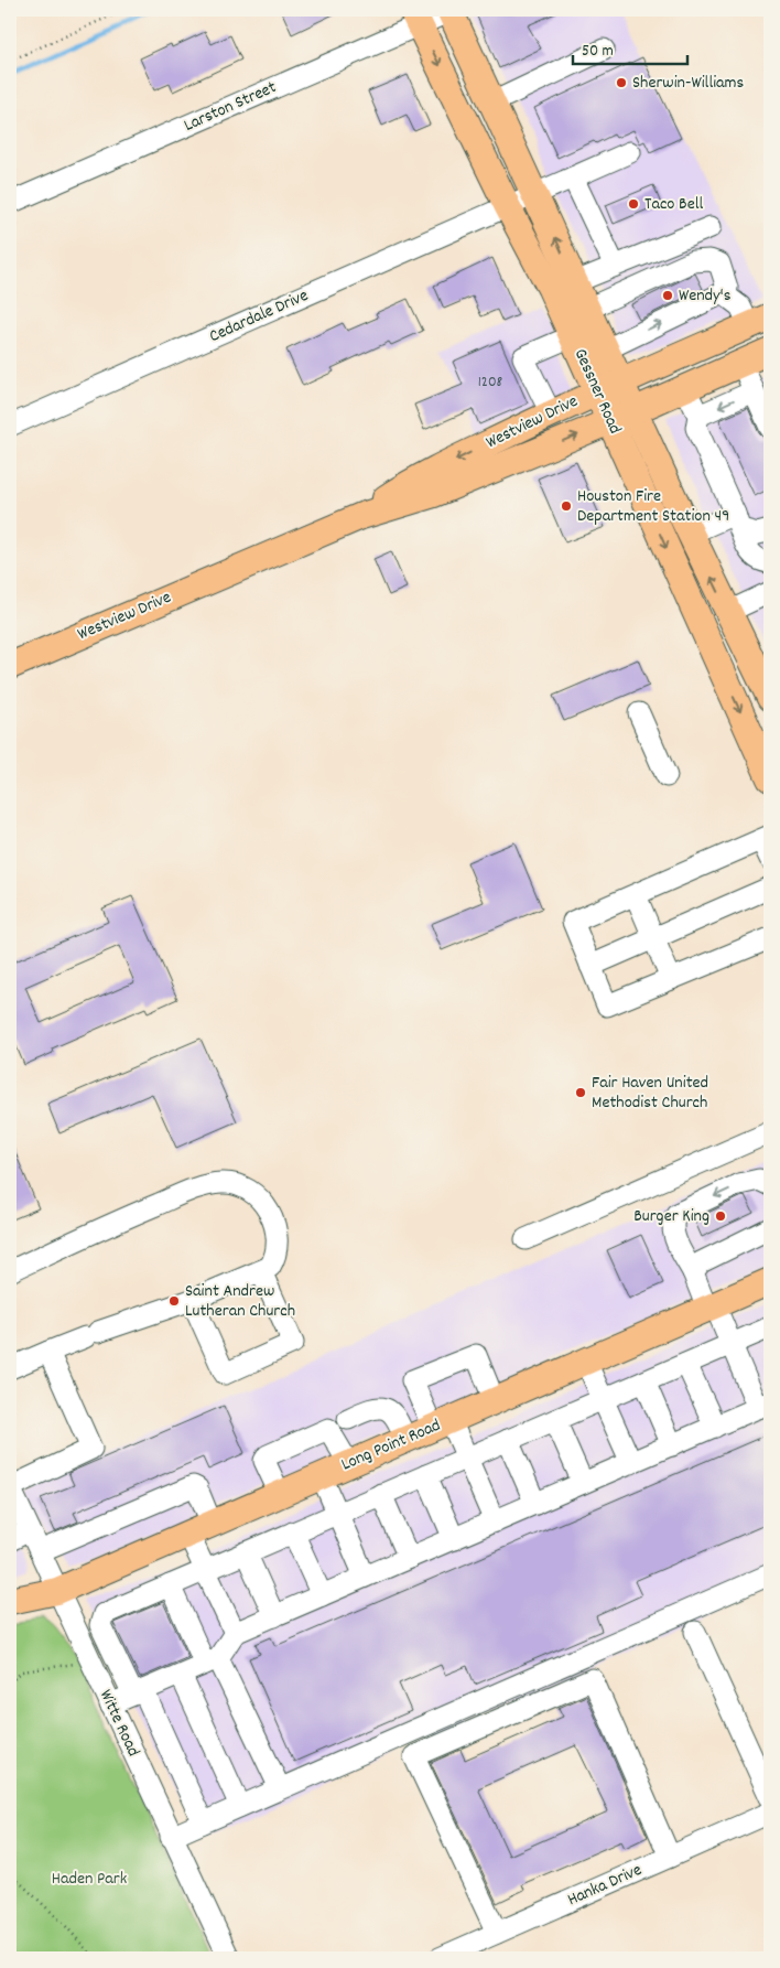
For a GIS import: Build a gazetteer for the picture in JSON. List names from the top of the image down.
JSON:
{
  "streets": {
    "main road": ["Gessner Road", "Westview Drive", "Long Point Road"],
    "street": [
      "Larston Street",
      "Cedardale Drive",
      "Witte Road",
      "Hanka Drive"
    ]
  },
  "crossings": [
    ["Larston Street", "Gessner Road"],
    ["Cedardale Drive", "Gessner Road"],
    ["Gessner Road", "Westview Drive"],
    ["Long Point Road", "Witte Road"]
  ],
  "parks": ["Haden Park"],
  "places": [
    "Sherwin-Williams",
    "Taco Bell",
    "Wendy's",
    "Houston Fire Department Station 49",
    "Fair Haven United Methodist Church",
    "Burger King",
    "Saint Andrew Lutheran Church"
  ],
  "house_numbers": ["1208"],
  "scale_bar": "50 m"
}
